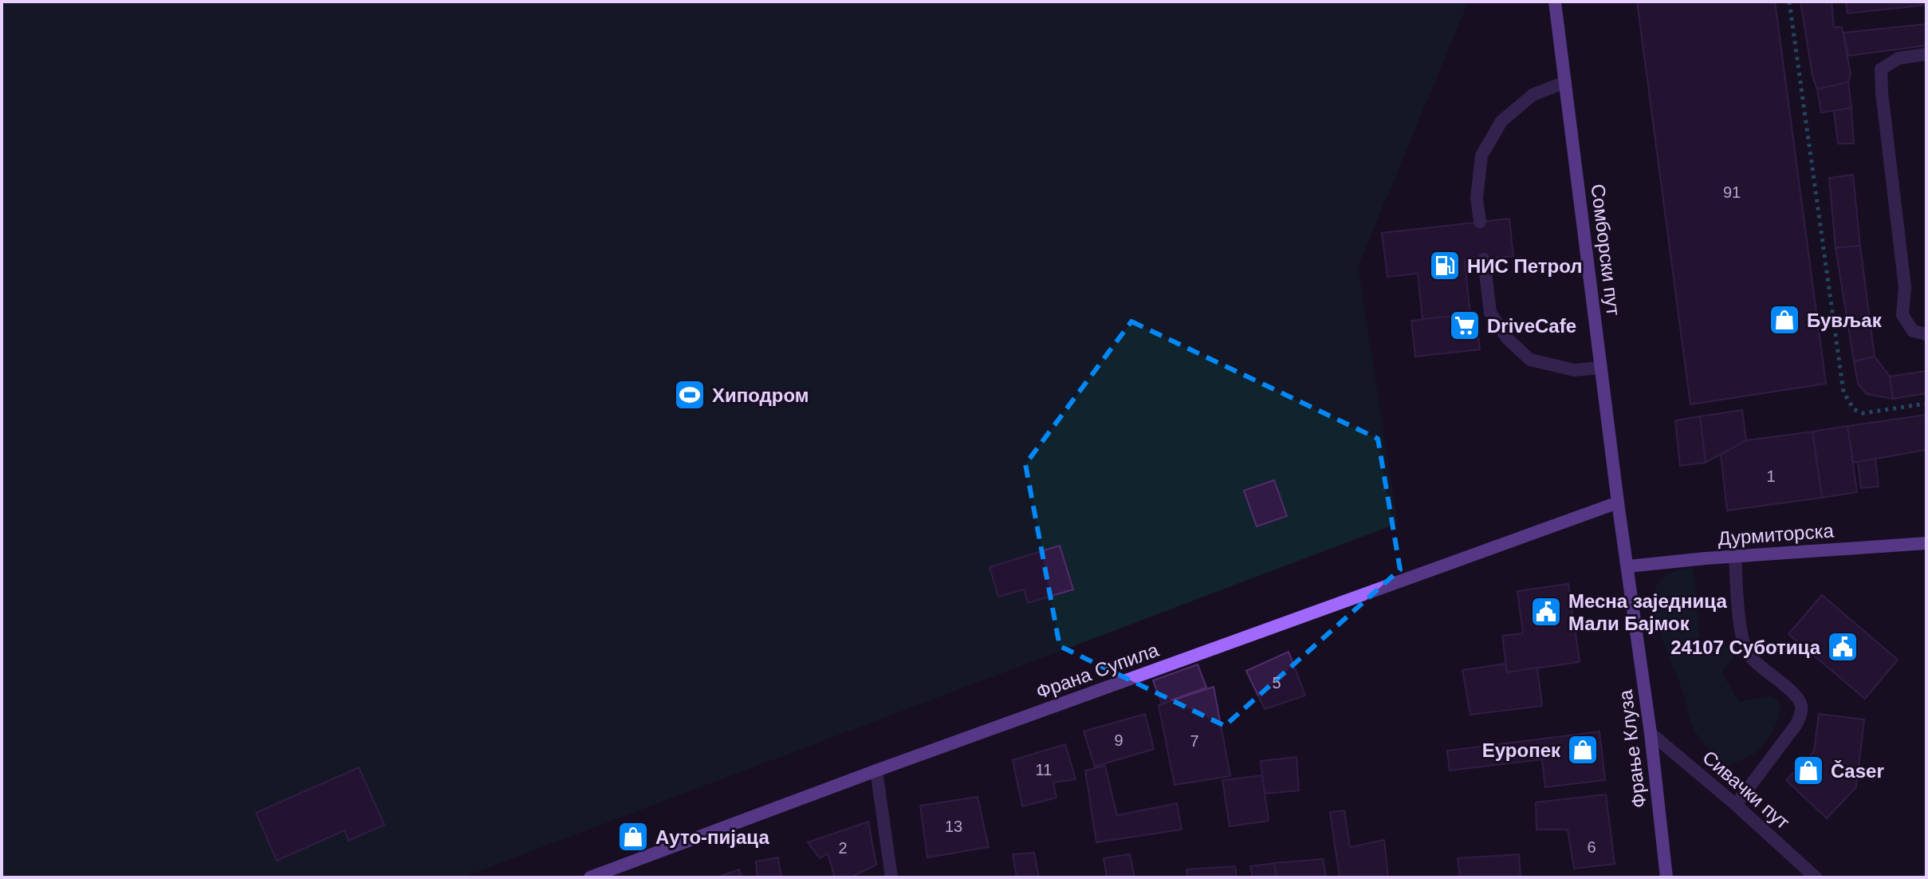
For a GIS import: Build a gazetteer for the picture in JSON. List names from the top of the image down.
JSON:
{
  "streets": {
    "street": [
      "Сомборски пут",
      "Дурмиторска",
      "Франа Супила",
      "Фрање Клуза",
      "Сивачки пут"
    ]
  },
  "crossings": [
    ["Сомборски пут", "Франа Супила"],
    ["Сомборски пут", "Фрање Клуза"],
    ["Дурмиторска", "Фрање Клуза"],
    ["Франа Супила", "Фрање Клуза"],
    ["Фрање Клуза", "Сивачки пут"]
  ],
  "places": {
    "fuel station": ["НИС Петрол"],
    "shop": [
      "Бувљак",
      "Еуропек",
      "Časer",
      "Ауто-пијаца"
    ],
    "supermarket": ["DriveCafe"],
    "sports": ["Хиподром"],
    "public building": ["Месна заједница Мали Бајмок", "24107 Суботица"]
  },
  "house_numbers": [
    "91",
    "1",
    "5",
    "9",
    "7",
    "11",
    "13",
    "6",
    "2"
  ]
}
